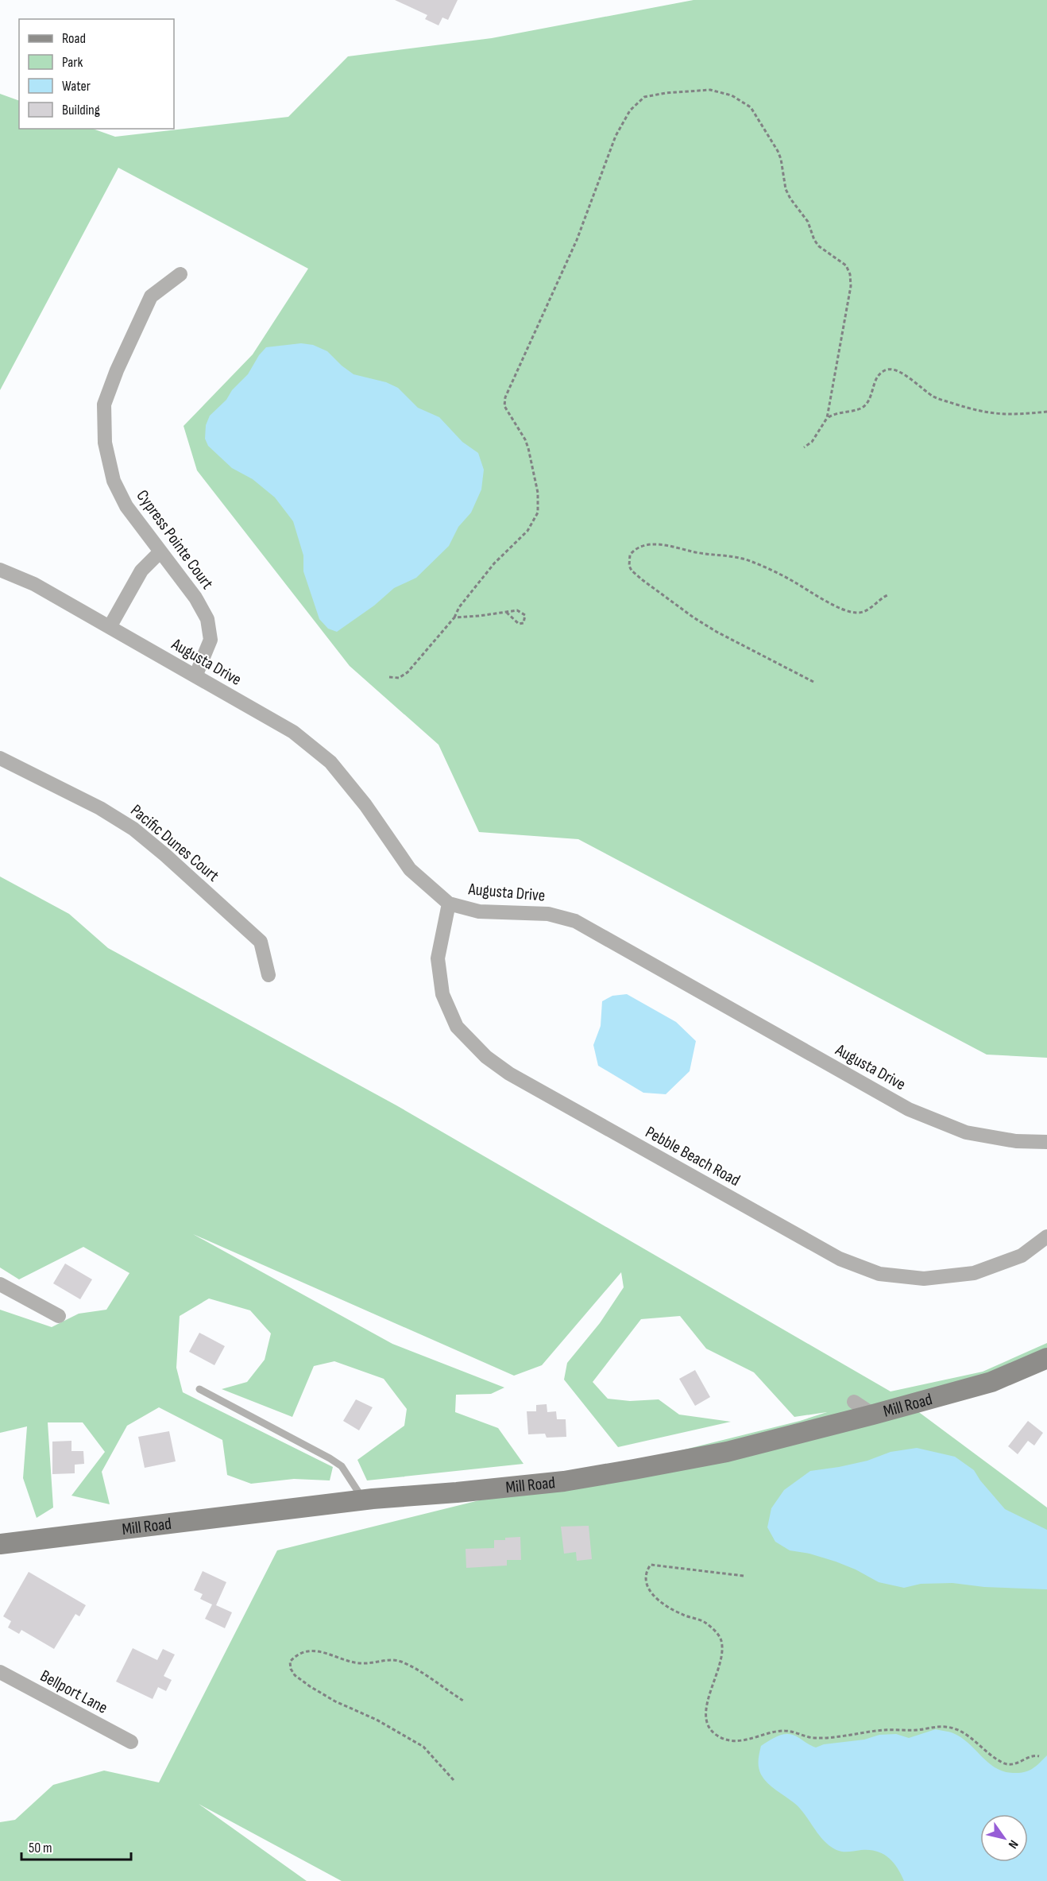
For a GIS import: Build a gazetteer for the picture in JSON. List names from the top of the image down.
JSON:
{
  "streets": {
    "main road": ["Mill Road"],
    "street": [
      "Cypress Pointe Court",
      "Augusta Drive",
      "Pacific Dunes Court",
      "Pebble Beach Road",
      "Bellport Lane"
    ]
  },
  "crossings": [
    ["Cypress Pointe Court", "Augusta Drive"],
    ["Augusta Drive", "Pebble Beach Road"]
  ],
  "legend": [
    "Road",
    "Park",
    "Water",
    "Building"
  ],
  "scale_bar": "50 m",
  "north": "bottom right"
}
